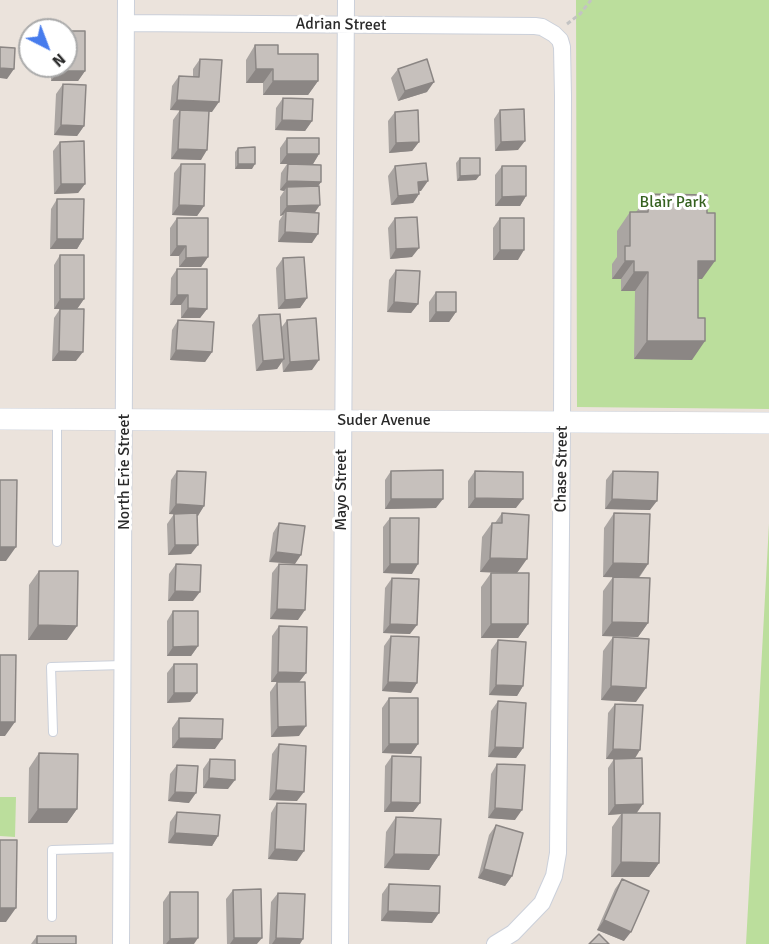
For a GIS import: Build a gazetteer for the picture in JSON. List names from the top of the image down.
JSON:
{
  "streets": {
    "street": [
      "Adrian Street",
      "Suder Avenue",
      "Chase Street",
      "North Erie Street",
      "Mayo Street"
    ]
  },
  "crossings": [
    ["Adrian Street", "Chase Street"],
    ["Adrian Street", "North Erie Street"],
    ["Adrian Street", "Mayo Street"],
    ["Suder Avenue", "Chase Street"],
    ["Suder Avenue", "North Erie Street"],
    ["Suder Avenue", "Mayo Street"]
  ],
  "parks": ["Blair Park"],
  "north": "bottom right"
}
